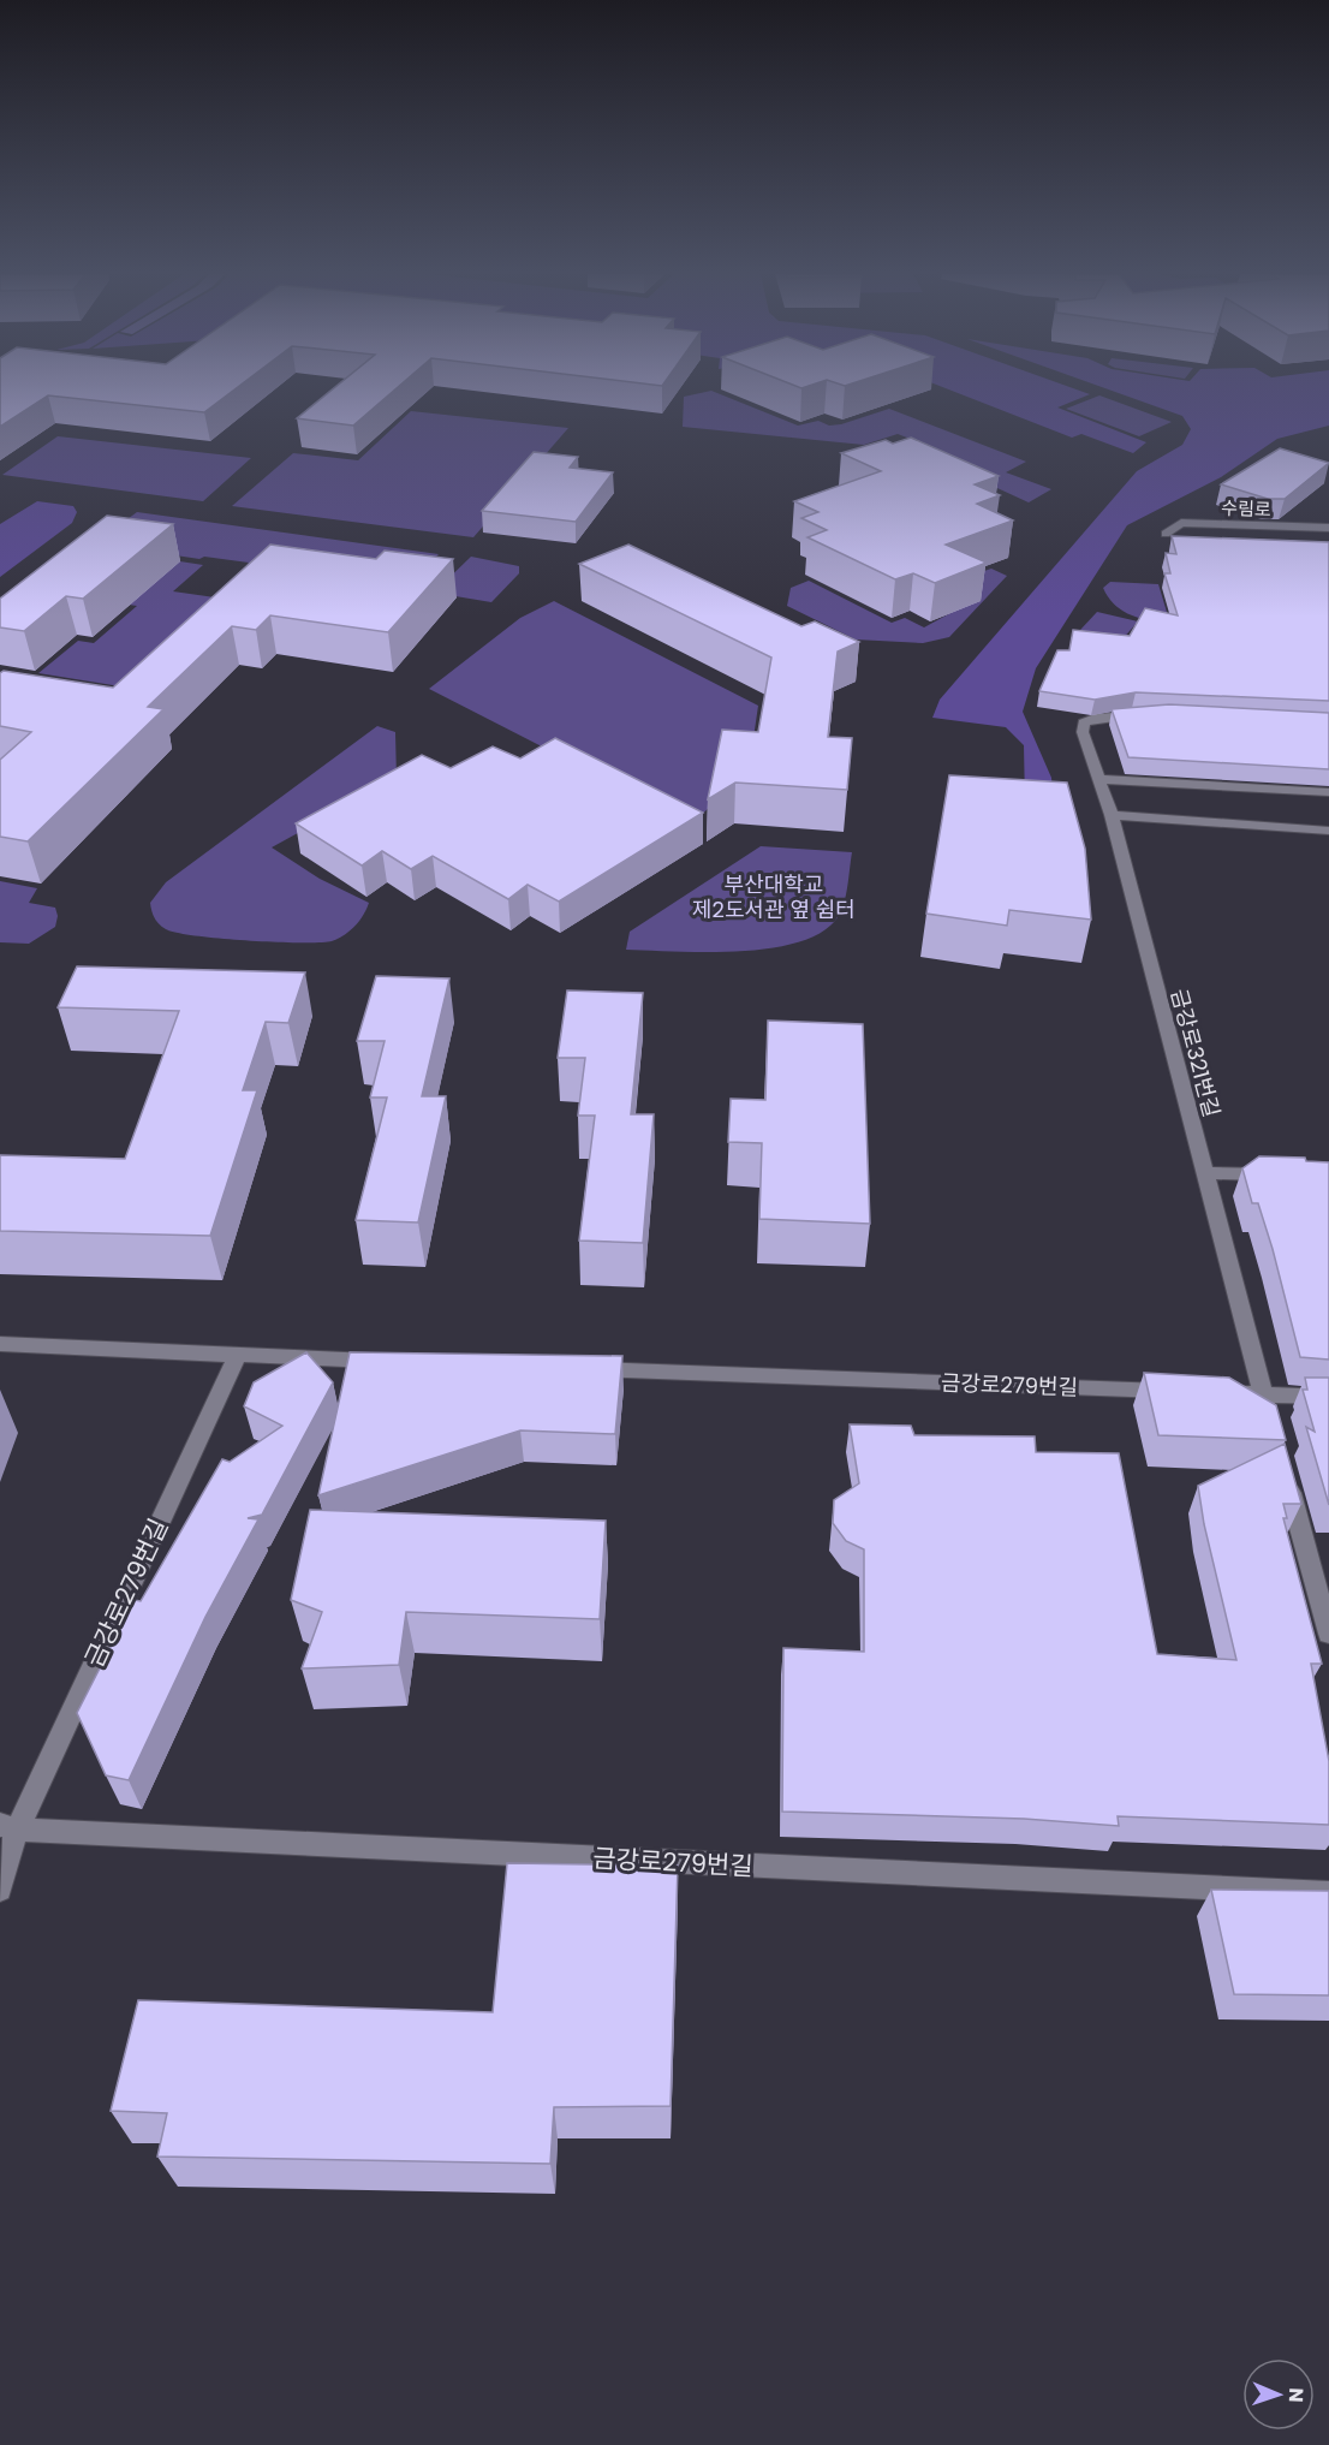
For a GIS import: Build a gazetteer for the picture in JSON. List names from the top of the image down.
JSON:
{
  "streets": {
    "street": ["수림로", "금강로321번길", "금강로279번길"]
  },
  "parks": ["부산대학교 제2도서관 옆 쉼터"],
  "north": "right"
}
